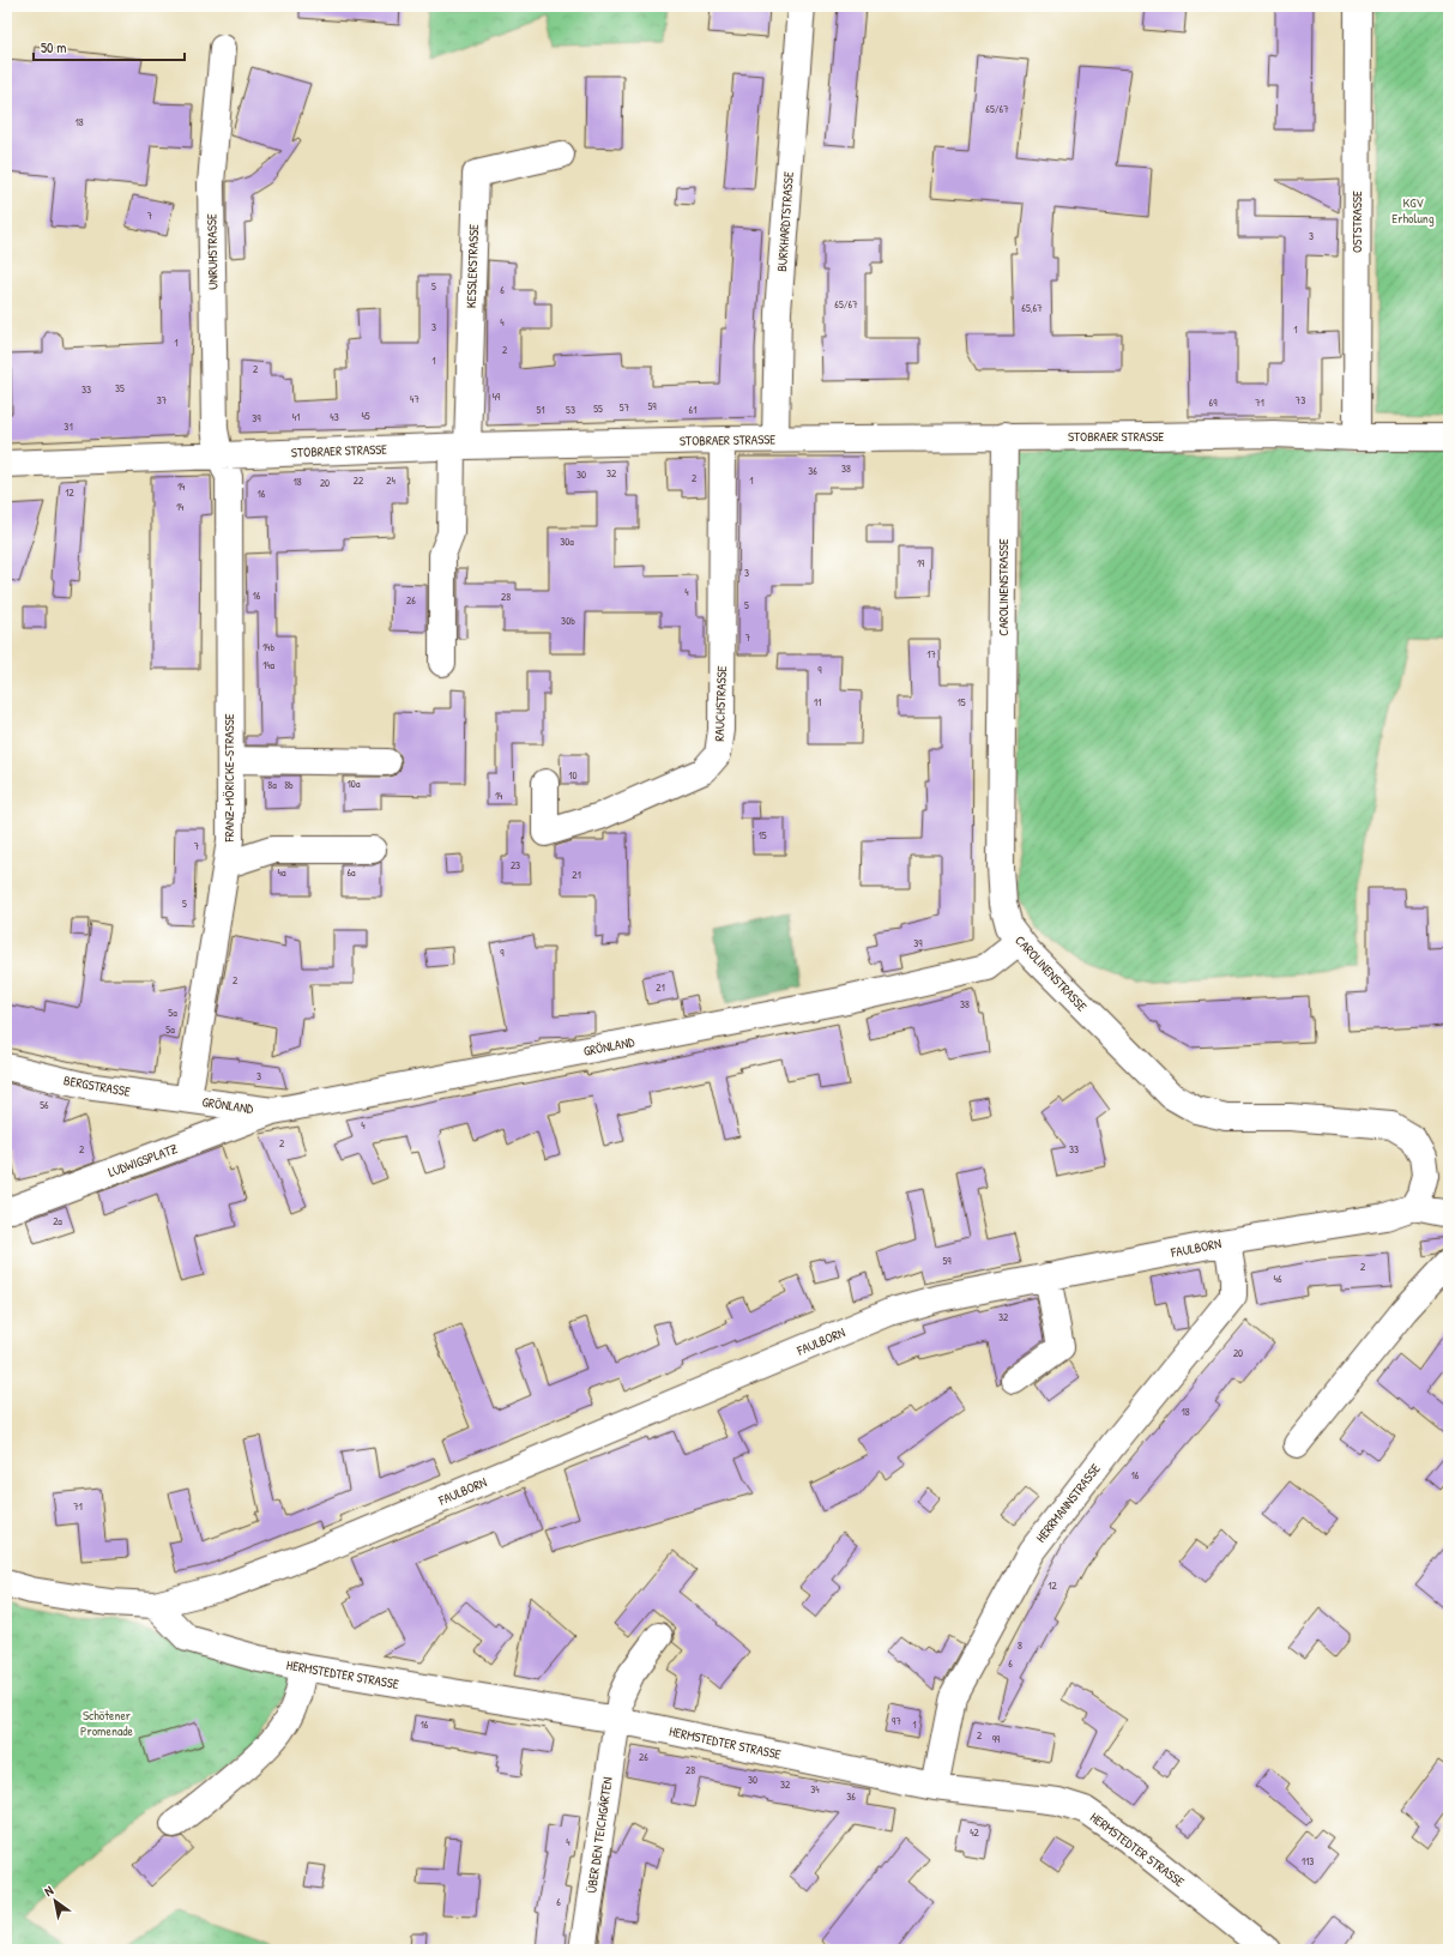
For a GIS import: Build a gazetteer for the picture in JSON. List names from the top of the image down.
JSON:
{
  "streets": {
    "street": [
      "BURKHARDTSTRASSE",
      "OSTSTRASSE",
      "UNRUHSTRASSE",
      "KESSLERSTRASSE",
      "STOBRAER STRASSE",
      "CAROLINENSTRASSE",
      "RAUCHSTRASSE",
      "FRANZ-MÖRICKE-STRASSE",
      "GRÖNLAND",
      "BERGSTRASSE",
      "LUDWIGSPLATZ",
      "FAULBORN",
      "HERRMANNSTRASSE",
      "HERMSTEDTER STRASSE",
      "ÜBER DEN TEICHGÄRTEN"
    ]
  },
  "crossings": [
    ["BURKHARDTSTRASSE", "STOBRAER STRASSE"],
    ["OSTSTRASSE", "STOBRAER STRASSE"],
    ["UNRUHSTRASSE", "STOBRAER STRASSE"],
    ["UNRUHSTRASSE", "FRANZ-MÖRICKE-STRASSE"],
    ["KESSLERSTRASSE", "STOBRAER STRASSE"],
    ["STOBRAER STRASSE", "CAROLINENSTRASSE"],
    ["STOBRAER STRASSE", "RAUCHSTRASSE"],
    ["STOBRAER STRASSE", "FRANZ-MÖRICKE-STRASSE"],
    ["CAROLINENSTRASSE", "GRÖNLAND"],
    ["CAROLINENSTRASSE", "FAULBORN"],
    ["FRANZ-MÖRICKE-STRASSE", "GRÖNLAND"],
    ["FRANZ-MÖRICKE-STRASSE", "BERGSTRASSE"],
    ["GRÖNLAND", "BERGSTRASSE"],
    ["GRÖNLAND", "LUDWIGSPLATZ"],
    ["FAULBORN", "HERRMANNSTRASSE"],
    ["FAULBORN", "HERMSTEDTER STRASSE"],
    ["HERRMANNSTRASSE", "HERMSTEDTER STRASSE"],
    ["HERMSTEDTER STRASSE", "ÜBER DEN TEICHGÄRTEN"]
  ],
  "parks": ["KGV Erholung", "Schötener Promenade"],
  "house_numbers": [
    "65/67",
    "18",
    "7",
    "3",
    "5",
    "6",
    "65/67",
    "65,67",
    "4",
    "3",
    "1",
    "1",
    "2",
    "1",
    "2",
    "35",
    "33",
    "49",
    "47",
    "37",
    "73",
    "69",
    "71",
    "59",
    "57",
    "55",
    "51",
    "53",
    "61",
    "45",
    "41",
    "43",
    "39",
    "31",
    "38",
    "36",
    "32",
    "30",
    "2",
    "22",
    "24",
    "1",
    "18",
    "20",
    "14",
    "12",
    "16",
    "14",
    "30a",
    "19",
    "3",
    "4",
    "16",
    "28",
    "26",
    "5",
    "30b",
    "7",
    "14b",
    "17",
    "14a",
    "9",
    "11",
    "15",
    "10",
    "10a",
    "8a",
    "8b",
    "14",
    "15",
    "7",
    "23",
    "4a",
    "6a",
    "21",
    "5",
    "39",
    "9",
    "2",
    "21",
    "38",
    "5a",
    "5a",
    "3",
    "56",
    "4",
    "2",
    "2",
    "33",
    "2a",
    "59",
    "2",
    "46",
    "32",
    "20",
    "18",
    "16",
    "71",
    "12",
    "8",
    "6",
    "97",
    "16",
    "1",
    "2",
    "99",
    "26",
    "28",
    "30",
    "32",
    "34",
    "36",
    "42",
    "4",
    "113",
    "6"
  ],
  "scale_bar": "50 m",
  "north": "top left"
}
